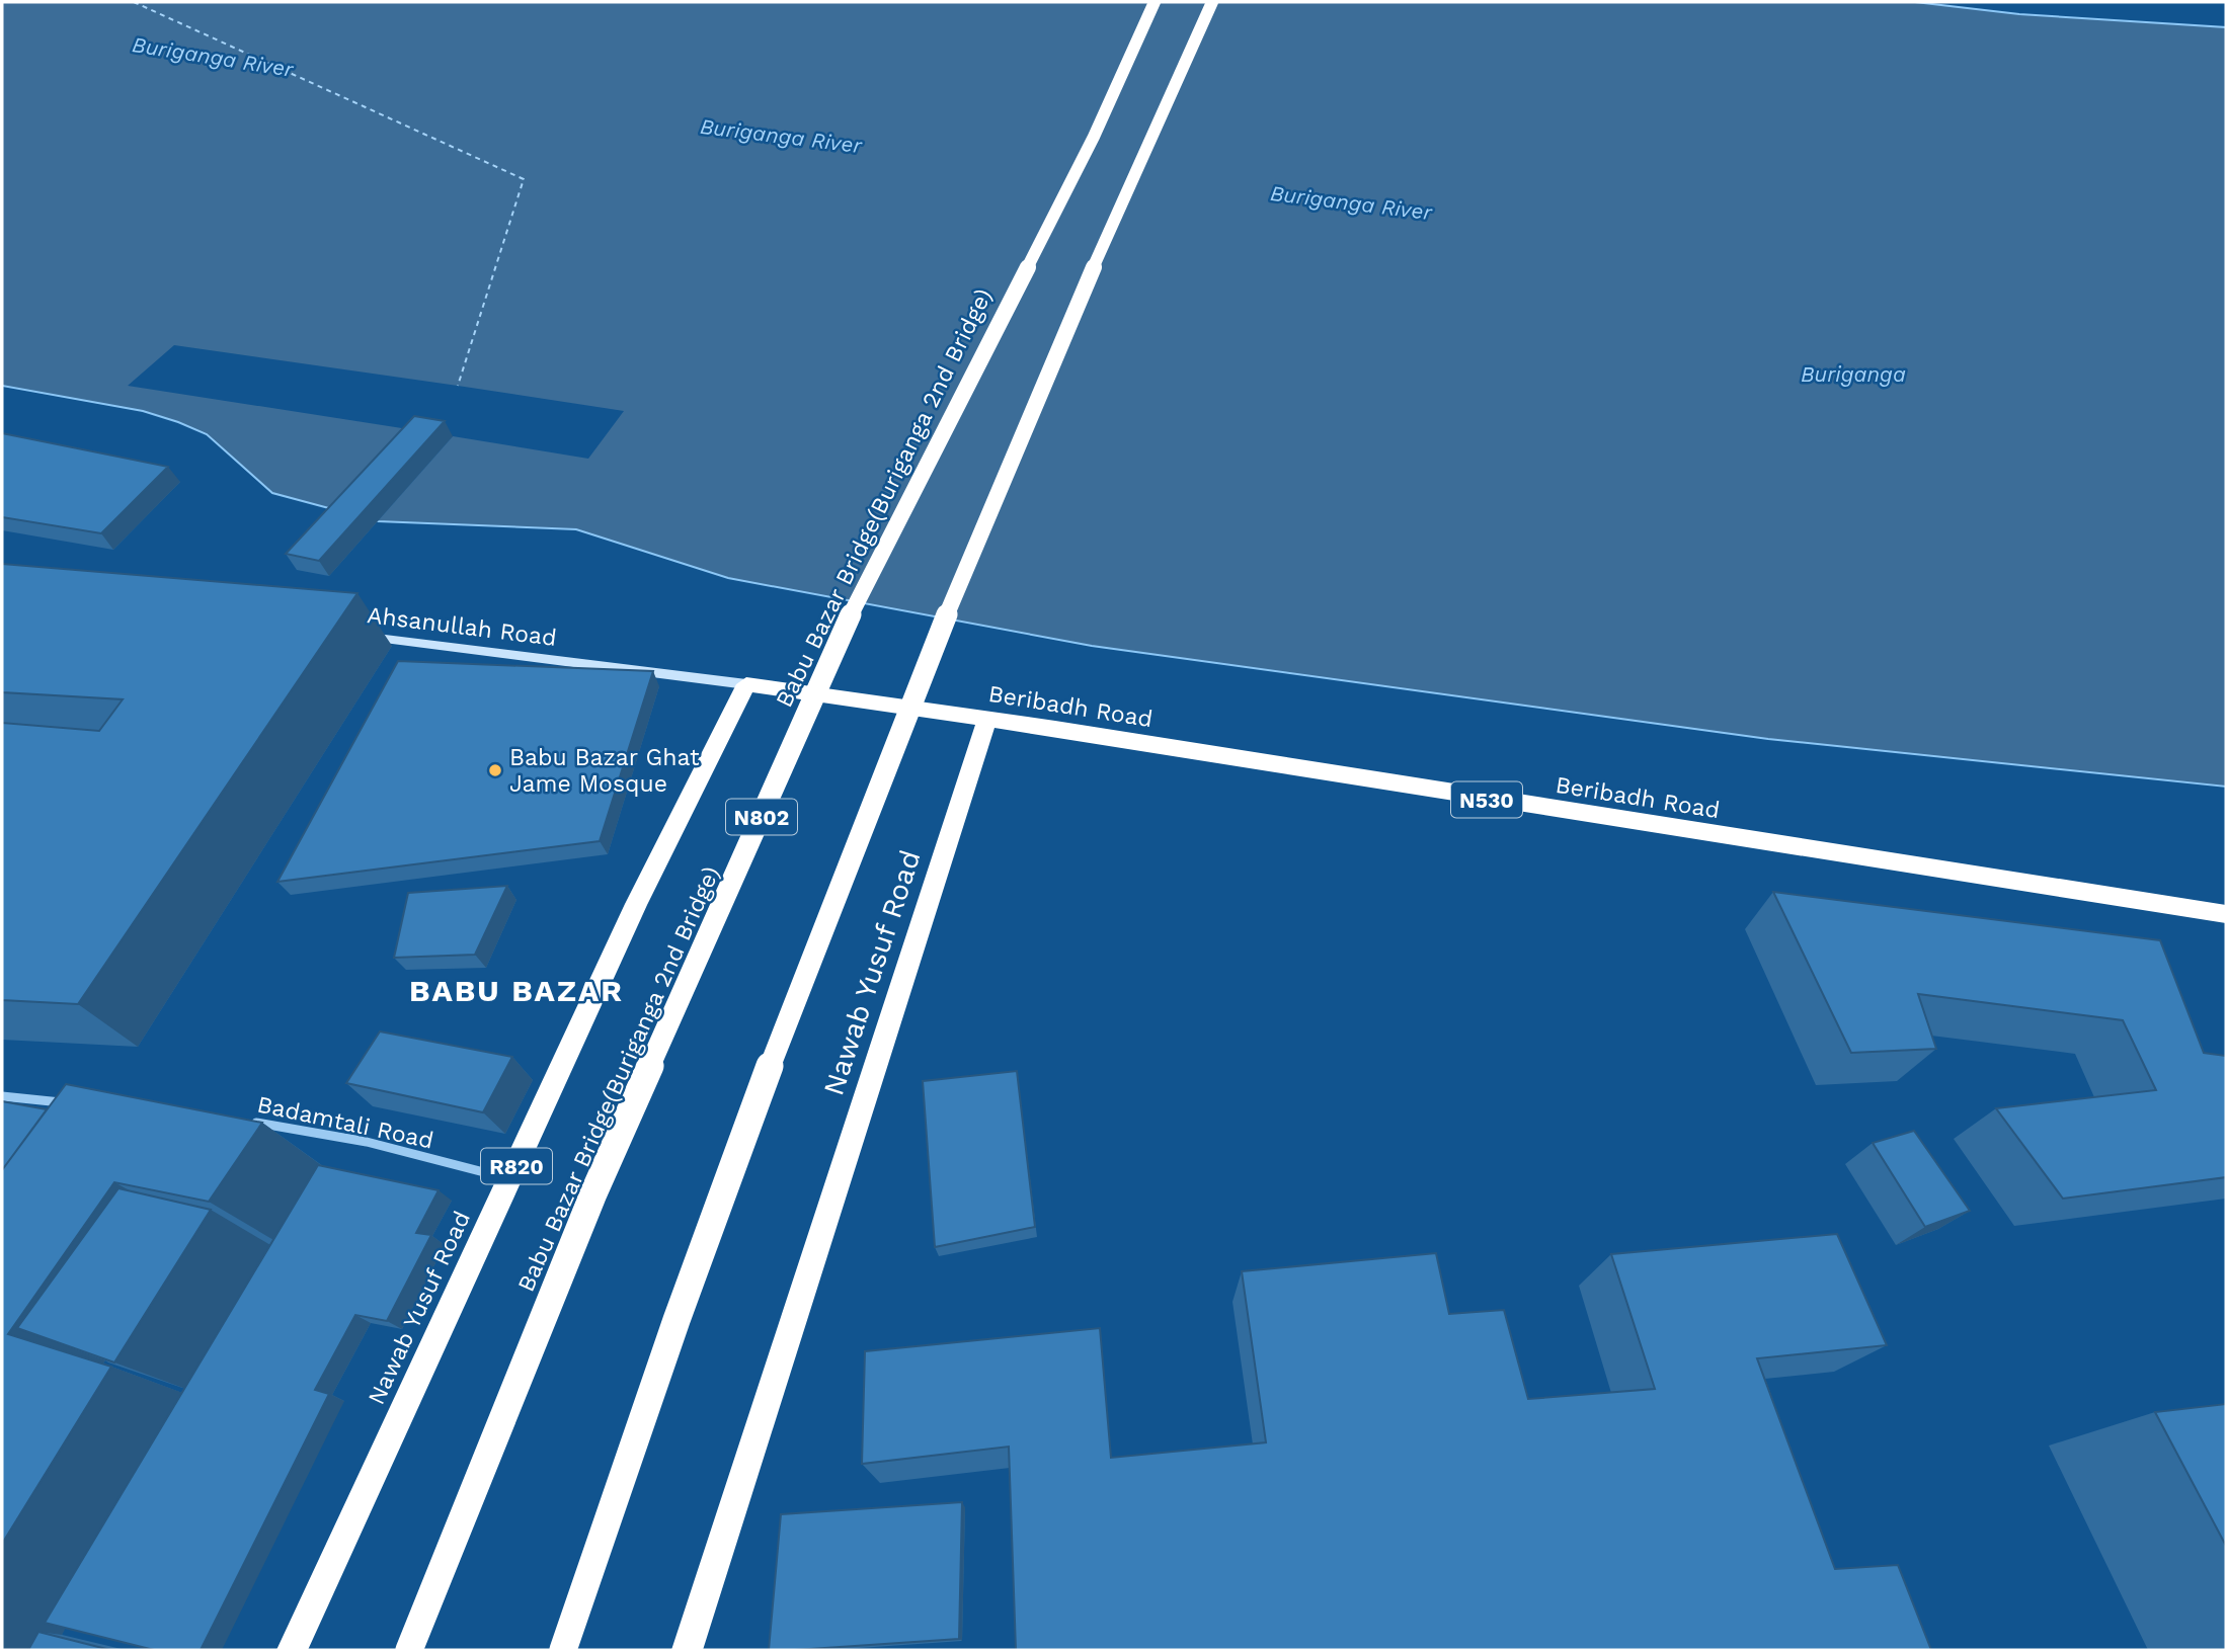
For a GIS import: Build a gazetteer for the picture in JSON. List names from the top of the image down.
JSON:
{
  "streets": {
    "highway": [
      "Babu Bazar Bridge(Buriganga 2nd Bridge)",
      "Beribadh Road",
      "N530",
      "N802",
      "Nawab Yusuf Road",
      "R820"
    ],
    "street": ["Ahsanullah Road", "Badamtali Road"]
  },
  "crossings": [
    ["Ahsanullah Road", "Beribadh Road"],
    ["Ahsanullah Road", "Nawab Yusuf Road"],
    ["Beribadh Road", "Nawab Yusuf Road"],
    ["Nawab Yusuf Road", "Badamtali Road"]
  ],
  "districts": ["BABU BAZAR"],
  "water": ["Buriganga River", "Buriganga"],
  "places": ["Babu Bazar Ghat Jame Mosque"]
}
